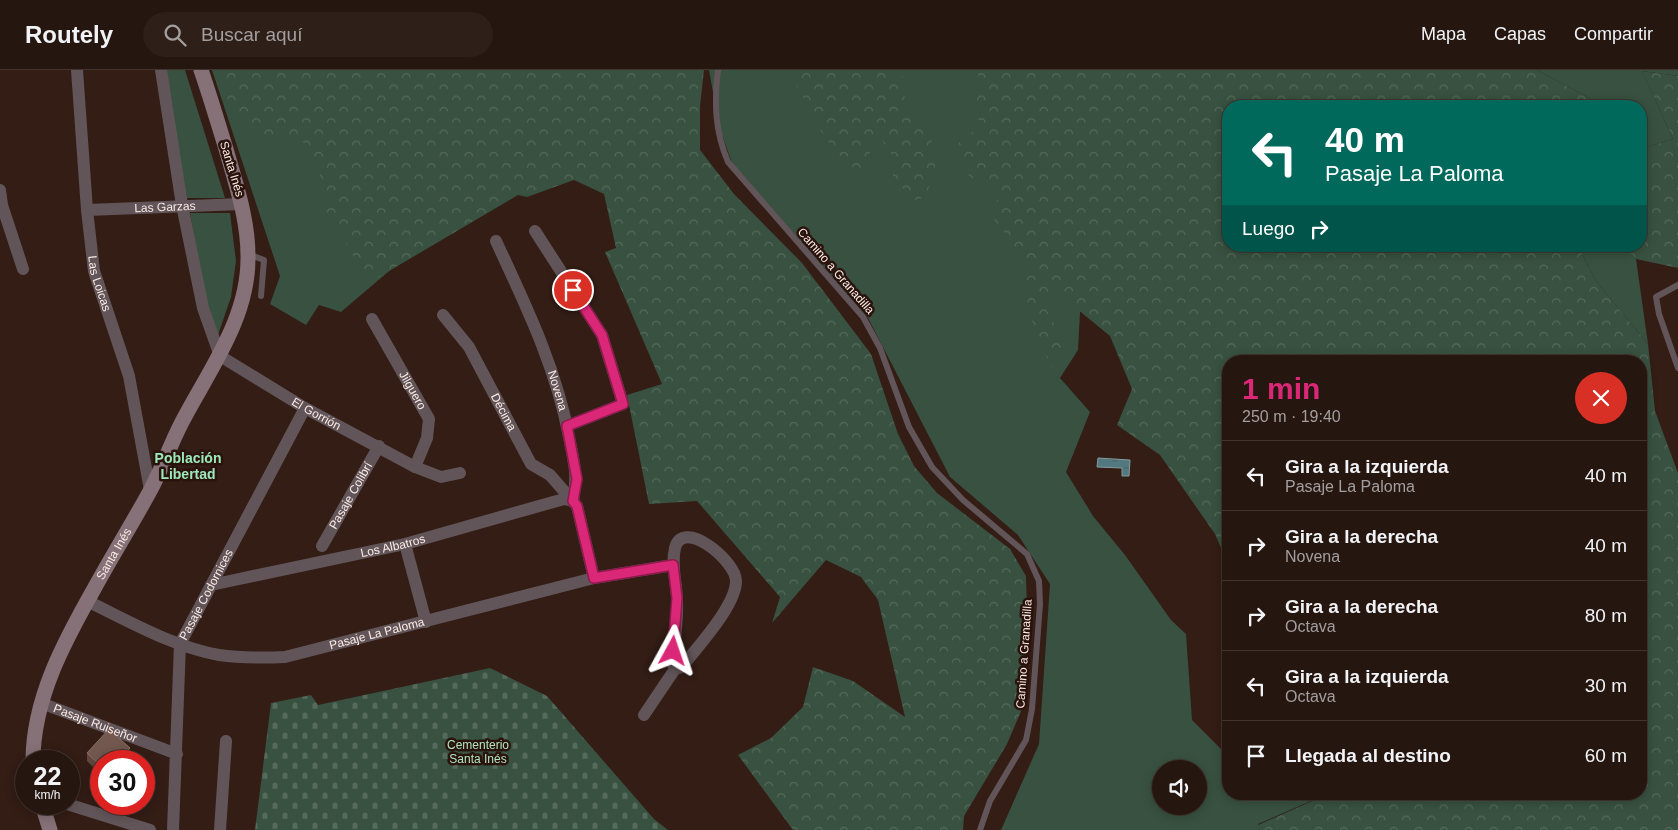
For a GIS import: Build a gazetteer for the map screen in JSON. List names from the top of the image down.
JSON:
{
  "streets": {
    "main road": ["Santa Inés"],
    "street": [
      "Las Garzas",
      "Las Loicas",
      "Jilguero",
      "Novena",
      "Décima",
      "El Gorrión",
      "Pasaje Colibrí",
      "Los Albatros",
      "Pasaje Codornices",
      "Pasaje La Paloma",
      "Pasaje Ruiseñor"
    ],
    "lane": ["Camino a Granadilla"]
  },
  "crossings": [
    ["Santa Inés", "Las Garzas"],
    ["Santa Inés", "Las Loicas"],
    ["Santa Inés", "El Gorrión"],
    ["Santa Inés", "Pasaje La Paloma"],
    ["Santa Inés", "Pasaje Ruiseñor"],
    ["Las Garzas", "Las Loicas"],
    ["Jilguero", "El Gorrión"],
    ["Novena", "Décima"],
    ["Novena", "Los Albatros"],
    ["Novena", "Pasaje La Paloma"],
    ["Décima", "Los Albatros"],
    ["El Gorrión", "Pasaje Colibrí"],
    ["El Gorrión", "Pasaje Codornices"],
    ["Los Albatros", "Pasaje Codornices"],
    ["Pasaje Codornices", "Pasaje La Paloma"],
    ["Pasaje Codornices", "Pasaje Ruiseñor"]
  ],
  "districts": ["Población Libertad"],
  "parks": ["Cementerio Santa Inés"],
  "page": {
    "header": "Routely",
    "search": "Buscar aquí",
    "nav": ["Mapa", "Capas", "Compartir"],
    "turn": ["40 m", "Pasaje La Paloma"],
    "then": "Luego",
    "heading": ["1 min", "250 m · 19:40"],
    "list": [
      {
        "name": "Gira a la izquierda",
        "note": "Pasaje La Paloma",
        "value": "40 m"
      },
      {
        "name": "Gira a la derecha",
        "note": "Novena",
        "value": "40 m"
      },
      {
        "name": "Gira a la derecha",
        "note": "Octava",
        "value": "80 m"
      },
      {
        "name": "Gira a la izquierda",
        "note": "Octava",
        "value": "30 m"
      },
      {
        "name": "Llegada al destino",
        "value": "60 m"
      }
    ],
    "speed": "22 km/h",
    "limit": "30"
  }
}
